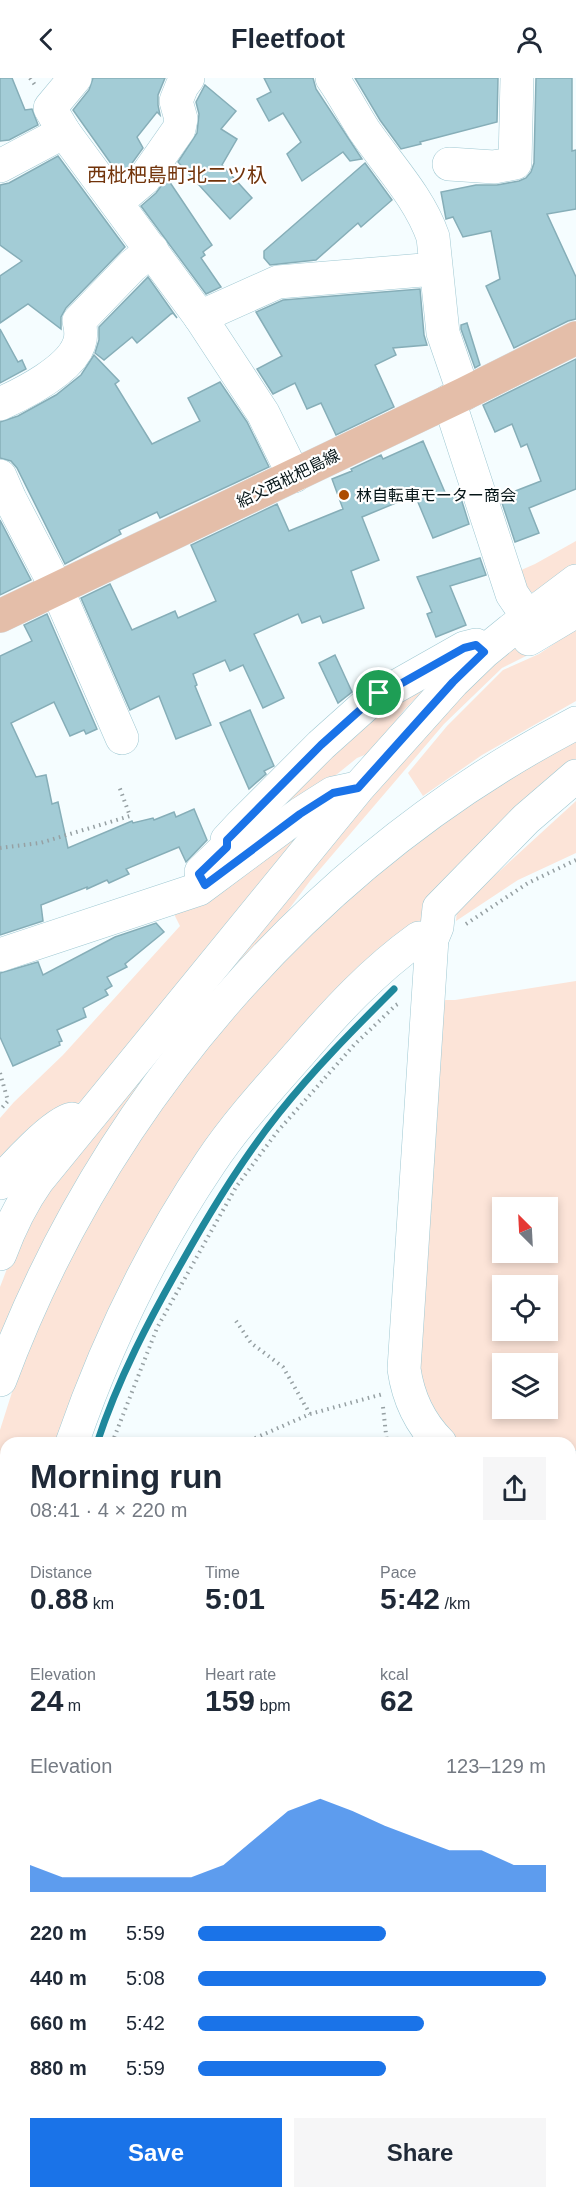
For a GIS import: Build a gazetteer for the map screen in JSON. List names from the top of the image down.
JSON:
{
  "streets": {
    "main road": ["給父西枇杷島線"]
  },
  "districts": ["西枇杷島町北二ツ杁"],
  "places": ["林自転車モーター商会"],
  "north": "top left",
  "page": {
    "header": "Fleetfoot",
    "heading": ["Morning run", "08:41 · 4 × 220 m"],
    "stats": [
      ["Distance", "0.88 km"],
      ["Time", "5:01"],
      ["Pace", "5:42 /km"],
      ["Elevation", "24 m"],
      ["Heart rate", "159 bpm"],
      ["kcal", "62"]
    ],
    "chart": ["Elevation", "123–129 m"],
    "list": [
      {
        "name": "220 m",
        "note": "5:59"
      },
      {
        "name": "440 m",
        "note": "5:08"
      },
      {
        "name": "660 m",
        "note": "5:42"
      },
      {
        "name": "880 m",
        "note": "5:59"
      }
    ],
    "buttons": ["Save", "Share"]
  }
}
